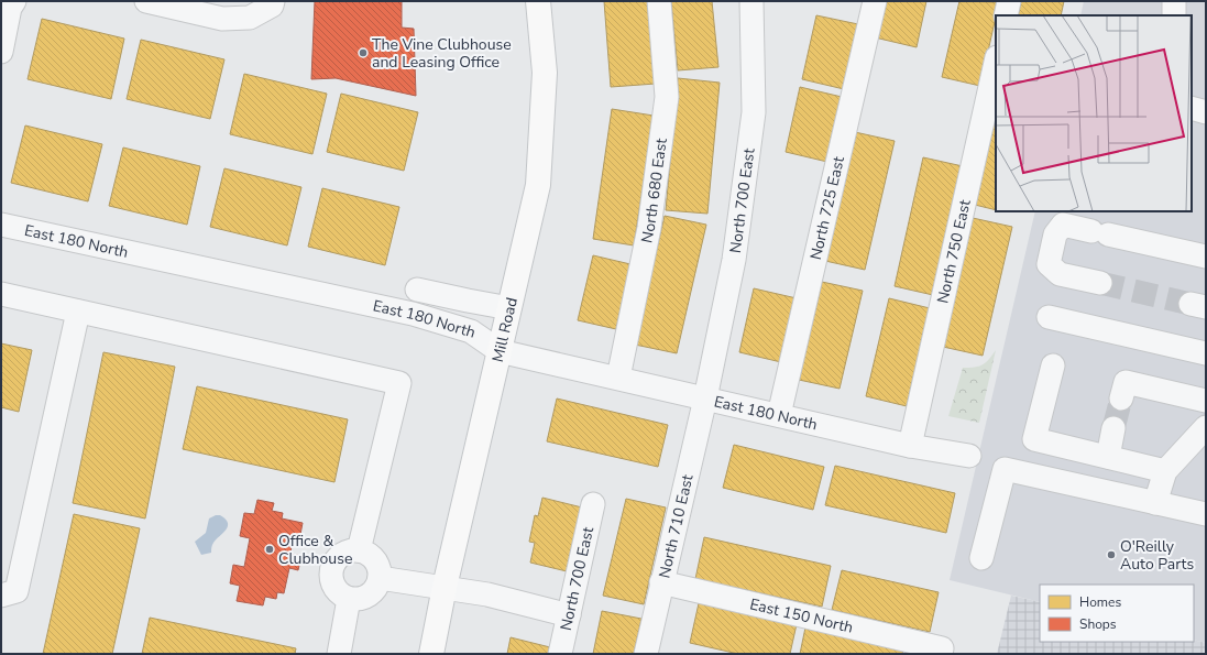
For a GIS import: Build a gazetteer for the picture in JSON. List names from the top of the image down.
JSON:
{
  "streets": {
    "main road": ["Mill Road"],
    "street": [
      "North 680 East",
      "North 700 East",
      "North 725 East",
      "East 180 North",
      "North 750 East",
      "North 710 East",
      "East 150 North"
    ]
  },
  "crossings": [
    ["North 680 East", "East 180 North"],
    ["North 700 East", "East 180 North"],
    ["North 700 East", "North 710 East"],
    ["North 725 East", "East 180 North"],
    ["East 180 North", "North 750 East"],
    ["East 180 North", "Mill Road"],
    ["East 180 North", "North 710 East"],
    ["North 710 East", "East 150 North"]
  ],
  "places": ["The Vine Clubhouse and Leasing Office", "Office & Clubhouse", "O'Reilly Auto Parts"],
  "legend": ["Homes", "Shops"]
}
